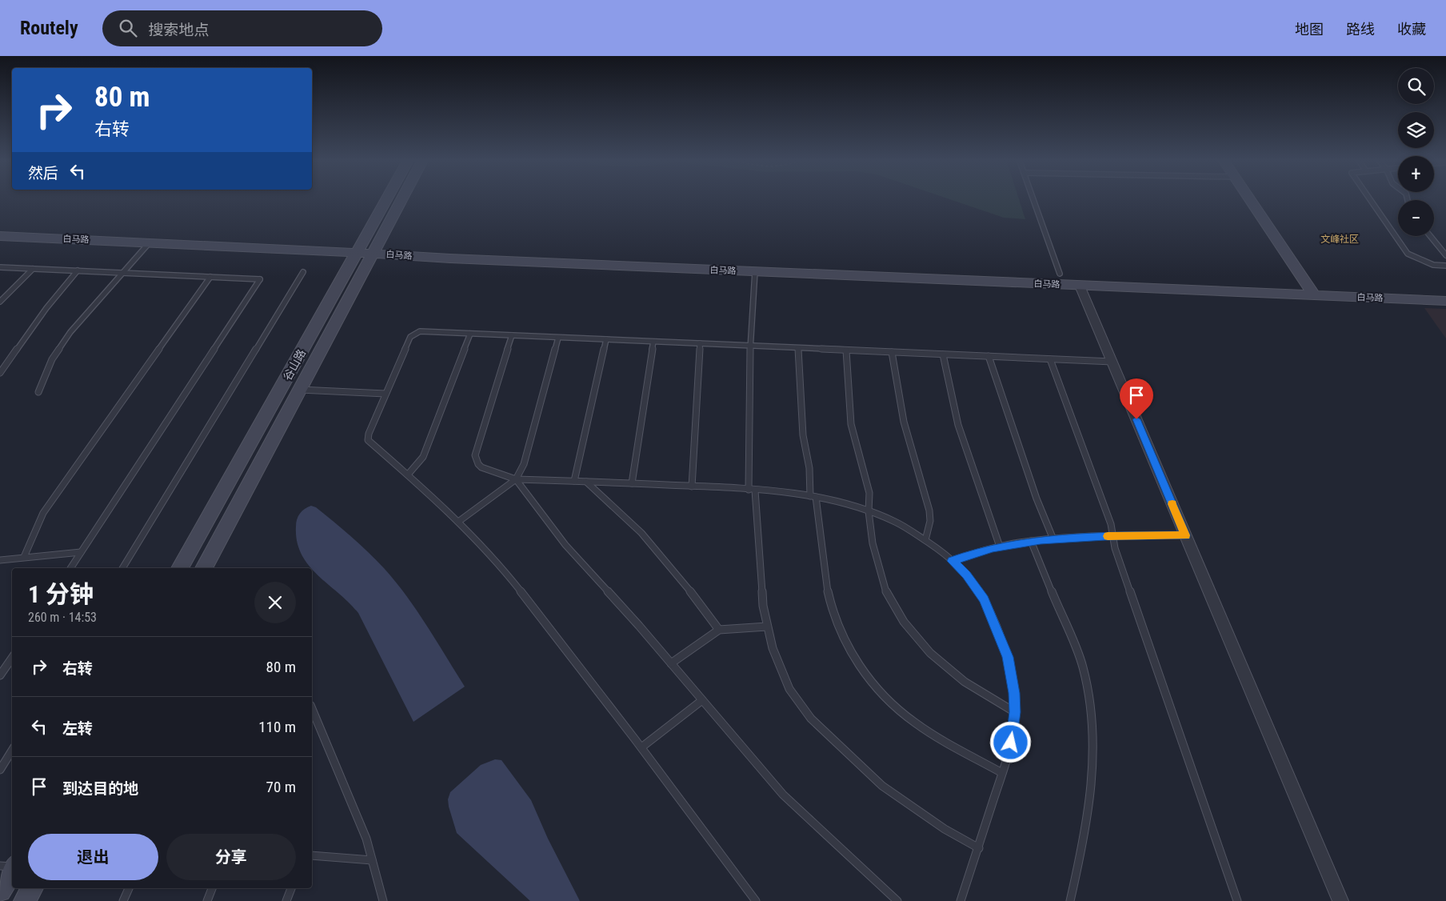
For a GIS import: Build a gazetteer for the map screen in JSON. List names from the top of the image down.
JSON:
{
  "streets": {
    "street": ["白马路", "谷山路"]
  },
  "crossings": [
    ["白马路", "谷山路"]
  ],
  "districts": ["文峰社区"],
  "page": {
    "header": "Routely",
    "search": "搜索地点",
    "nav": ["地图", "路线", "收藏"],
    "map_buttons": ["+", "−"],
    "turn": ["80 m", "右转"],
    "then": "然后",
    "heading": ["1 分钟", "260 m · 14:53"],
    "list": [
      {
        "name": "右转",
        "value": "80 m"
      },
      {
        "name": "左转",
        "value": "110 m"
      },
      {
        "name": "到达目的地",
        "value": "70 m"
      }
    ],
    "buttons": ["退出", "分享"]
  }
}
